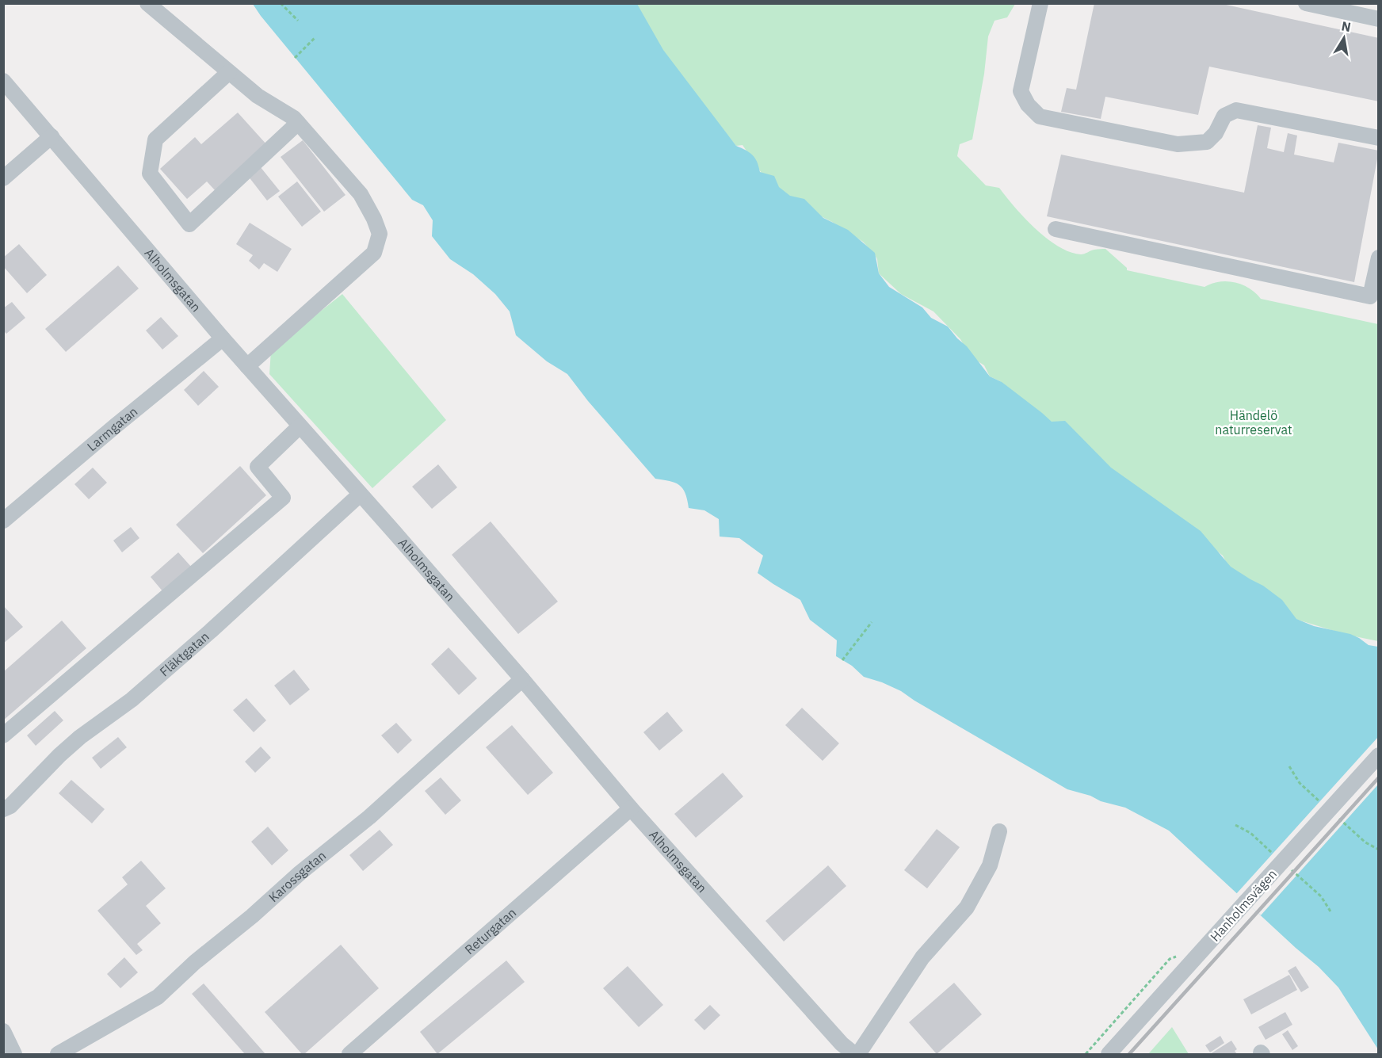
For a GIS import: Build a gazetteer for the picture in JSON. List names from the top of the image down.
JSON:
{
  "streets": {
    "street": [
      "Alholmsgatan",
      "Larmgatan",
      "Fläktgatan",
      "Karossgatan",
      "Hanholmsvägen",
      "Returgatan"
    ]
  },
  "crossings": [
    ["Alholmsgatan", "Larmgatan"],
    ["Alholmsgatan", "Fläktgatan"],
    ["Alholmsgatan", "Karossgatan"],
    ["Alholmsgatan", "Returgatan"]
  ],
  "parks": ["Händelö naturreservat"],
  "north": "top"
}
